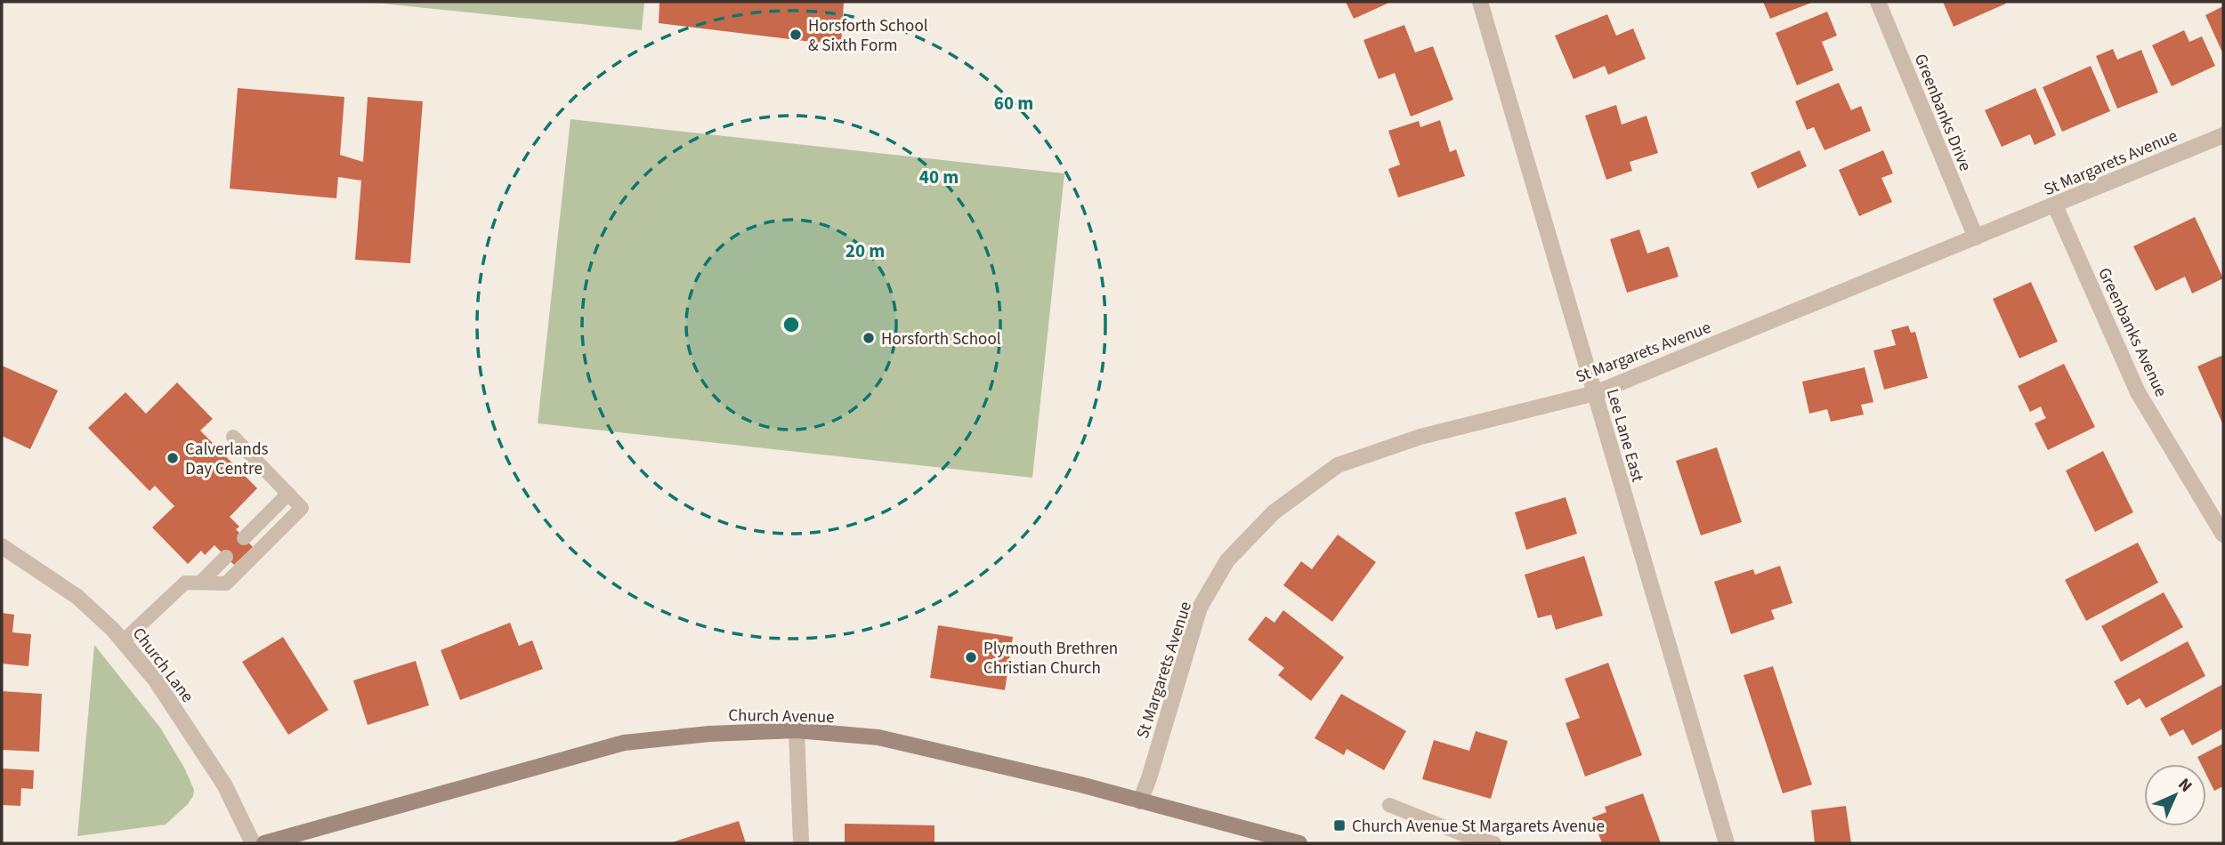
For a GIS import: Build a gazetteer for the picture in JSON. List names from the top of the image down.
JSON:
{
  "streets": {
    "street": [
      "Greenbanks Drive",
      "St Margarets Avenue",
      "Greenbanks Avenue",
      "Lee Lane East",
      "Church Lane",
      "Church Avenue"
    ]
  },
  "crossings": [
    ["Greenbanks Drive", "St Margarets Avenue"],
    ["St Margarets Avenue", "Greenbanks Avenue"],
    ["St Margarets Avenue", "Lee Lane East"],
    ["St Margarets Avenue", "Church Avenue"]
  ],
  "places": {
    "other": [
      "Horsforth School & Sixth Form",
      "Horsforth School",
      "Calverlands Day Centre",
      "Plymouth Brethren Christian Church"
    ],
    "transit": ["Church Avenue St Margarets Avenue"]
  },
  "north": "top right",
  "rings": ["60 m", "40 m", "20 m"]
}
